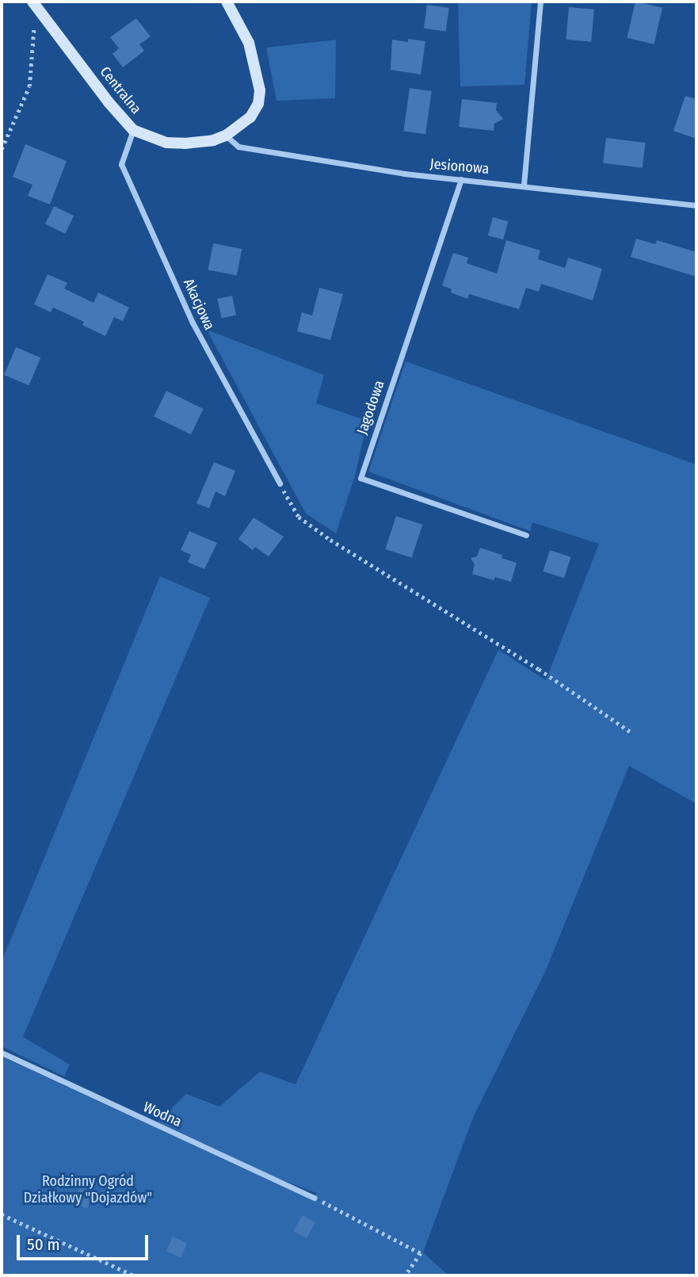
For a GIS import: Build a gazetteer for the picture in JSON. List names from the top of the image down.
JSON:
{
  "streets": {
    "street": [
      "Centralna",
      "Jesionowa",
      "Akacjowa",
      "Jagodowa",
      "Wodna"
    ]
  },
  "crossings": [
    ["Centralna", "Jesionowa"],
    ["Centralna", "Akacjowa"],
    ["Jesionowa", "Jagodowa"]
  ],
  "parks": ["Rodzinny Ogród Działkowy \"Dojazdów\""],
  "scale_bar": "50 m"
}
